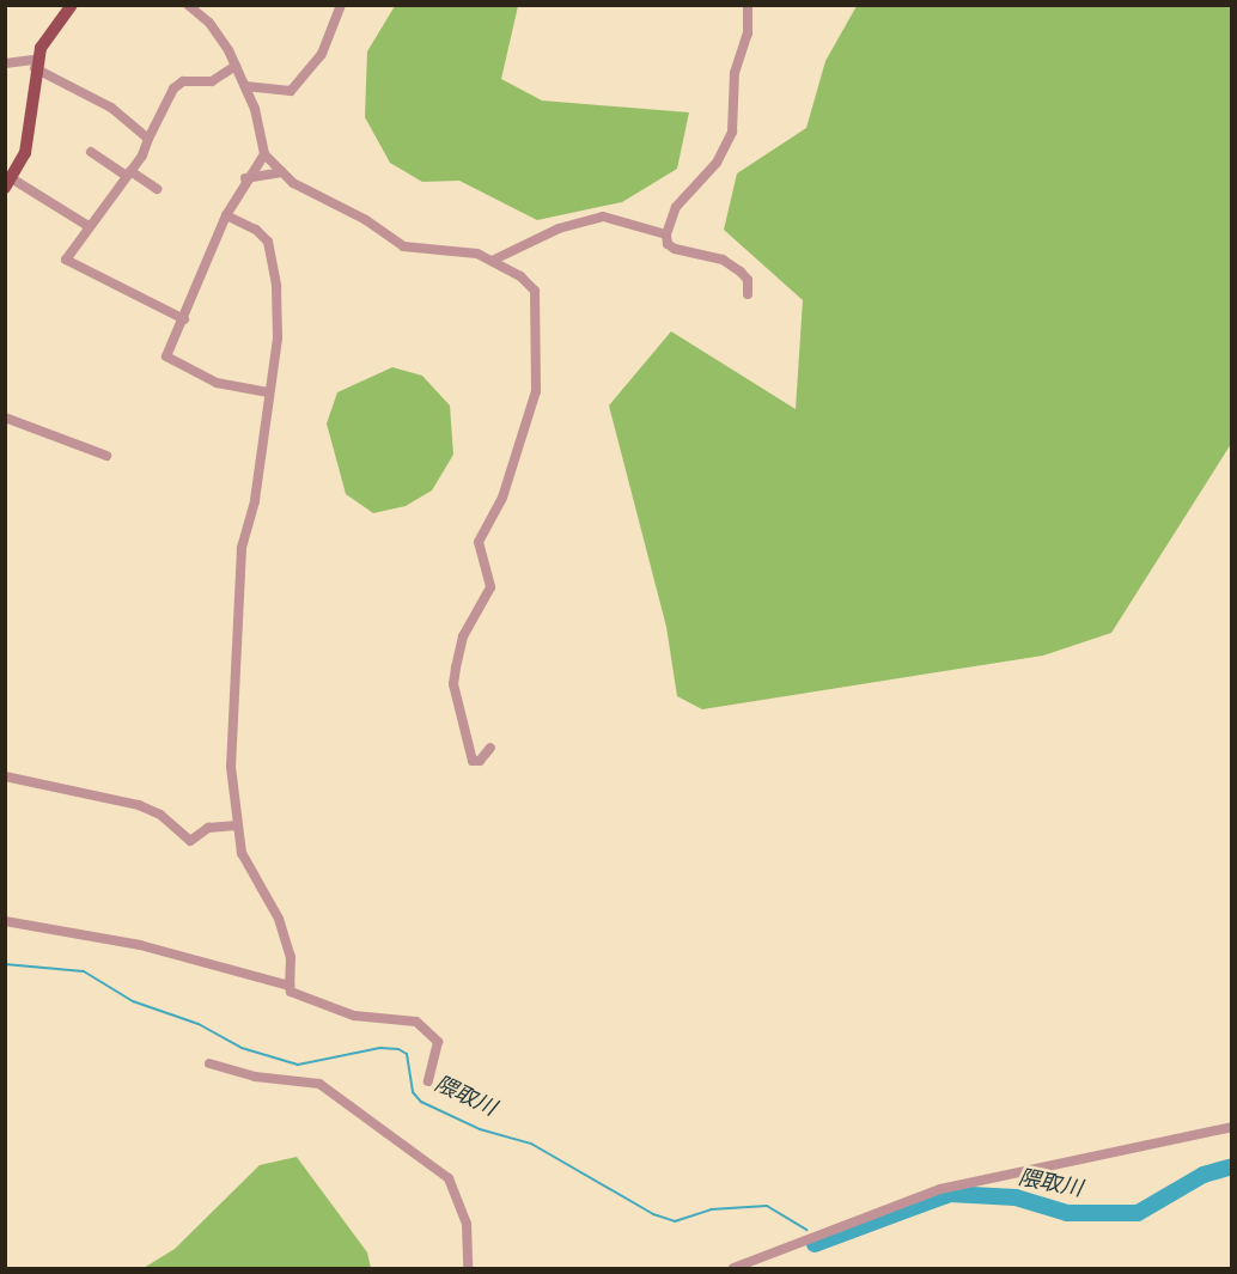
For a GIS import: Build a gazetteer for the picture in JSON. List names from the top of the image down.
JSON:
{
  "water": ["隈取川"]
}
